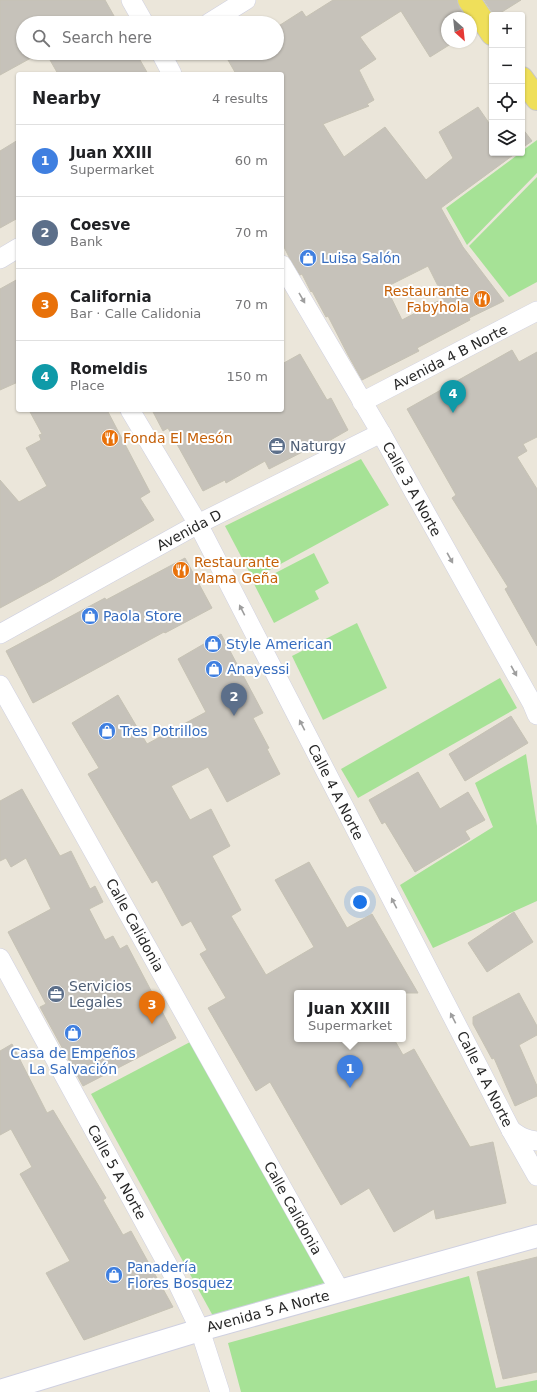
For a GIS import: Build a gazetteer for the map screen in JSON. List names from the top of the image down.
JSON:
{
  "streets": {
    "main road": ["Avenida 5 A Norte"],
    "street": [
      "Avenida 4 B Norte",
      "Calle 3 A Norte",
      "Avenida D",
      "Calle 4 A Norte",
      "Calle Calidonia",
      "Calle 5 A Norte"
    ]
  },
  "crossings": [
    ["Avenida 4 B Norte", "Calle 3 A Norte"],
    ["Calle 3 A Norte", "Avenida D"],
    ["Avenida D", "Calle 4 A Norte"],
    ["Calle Calidonia", "Avenida 5 A Norte"],
    ["Calle 5 A Norte", "Avenida 5 A Norte"]
  ],
  "one_way": ["Calle 3 A Norte", "Calle 4 A Norte"],
  "places": {
    "shop": [
      "Luisa Salón",
      "Paola Store",
      "Style American",
      "Anayessi",
      "Tres Potrillos",
      "Casa de Empeños La Salvación",
      "Panadería Flores Bosquez"
    ],
    "restaurant": ["Restaurante Fabyhola", "Fonda El Mesón", "Restaurante Mama Geña"],
    "office": ["Naturgy", "Servicios Legales"]
  },
  "north": "bottom right",
  "page": {
    "map_buttons": ["+", "−"],
    "search": "Search here",
    "heading": ["Nearby", "4 results"],
    "list": [
      {
        "mark": "1",
        "name": "Juan XXIII",
        "note": "Supermarket",
        "value": "60 m"
      },
      {
        "mark": "2",
        "name": "Coesve",
        "note": "Bank",
        "value": "70 m"
      },
      {
        "mark": "3",
        "name": "California",
        "note": "Bar · Calle Calidonia",
        "value": "70 m"
      },
      {
        "mark": "4",
        "name": "Romeldis",
        "note": "Place",
        "value": "150 m"
      }
    ],
    "pins": [
      "4",
      "2",
      "3",
      "1"
    ],
    "popup": ["Juan XXIII", "Supermarket"]
  }
}
